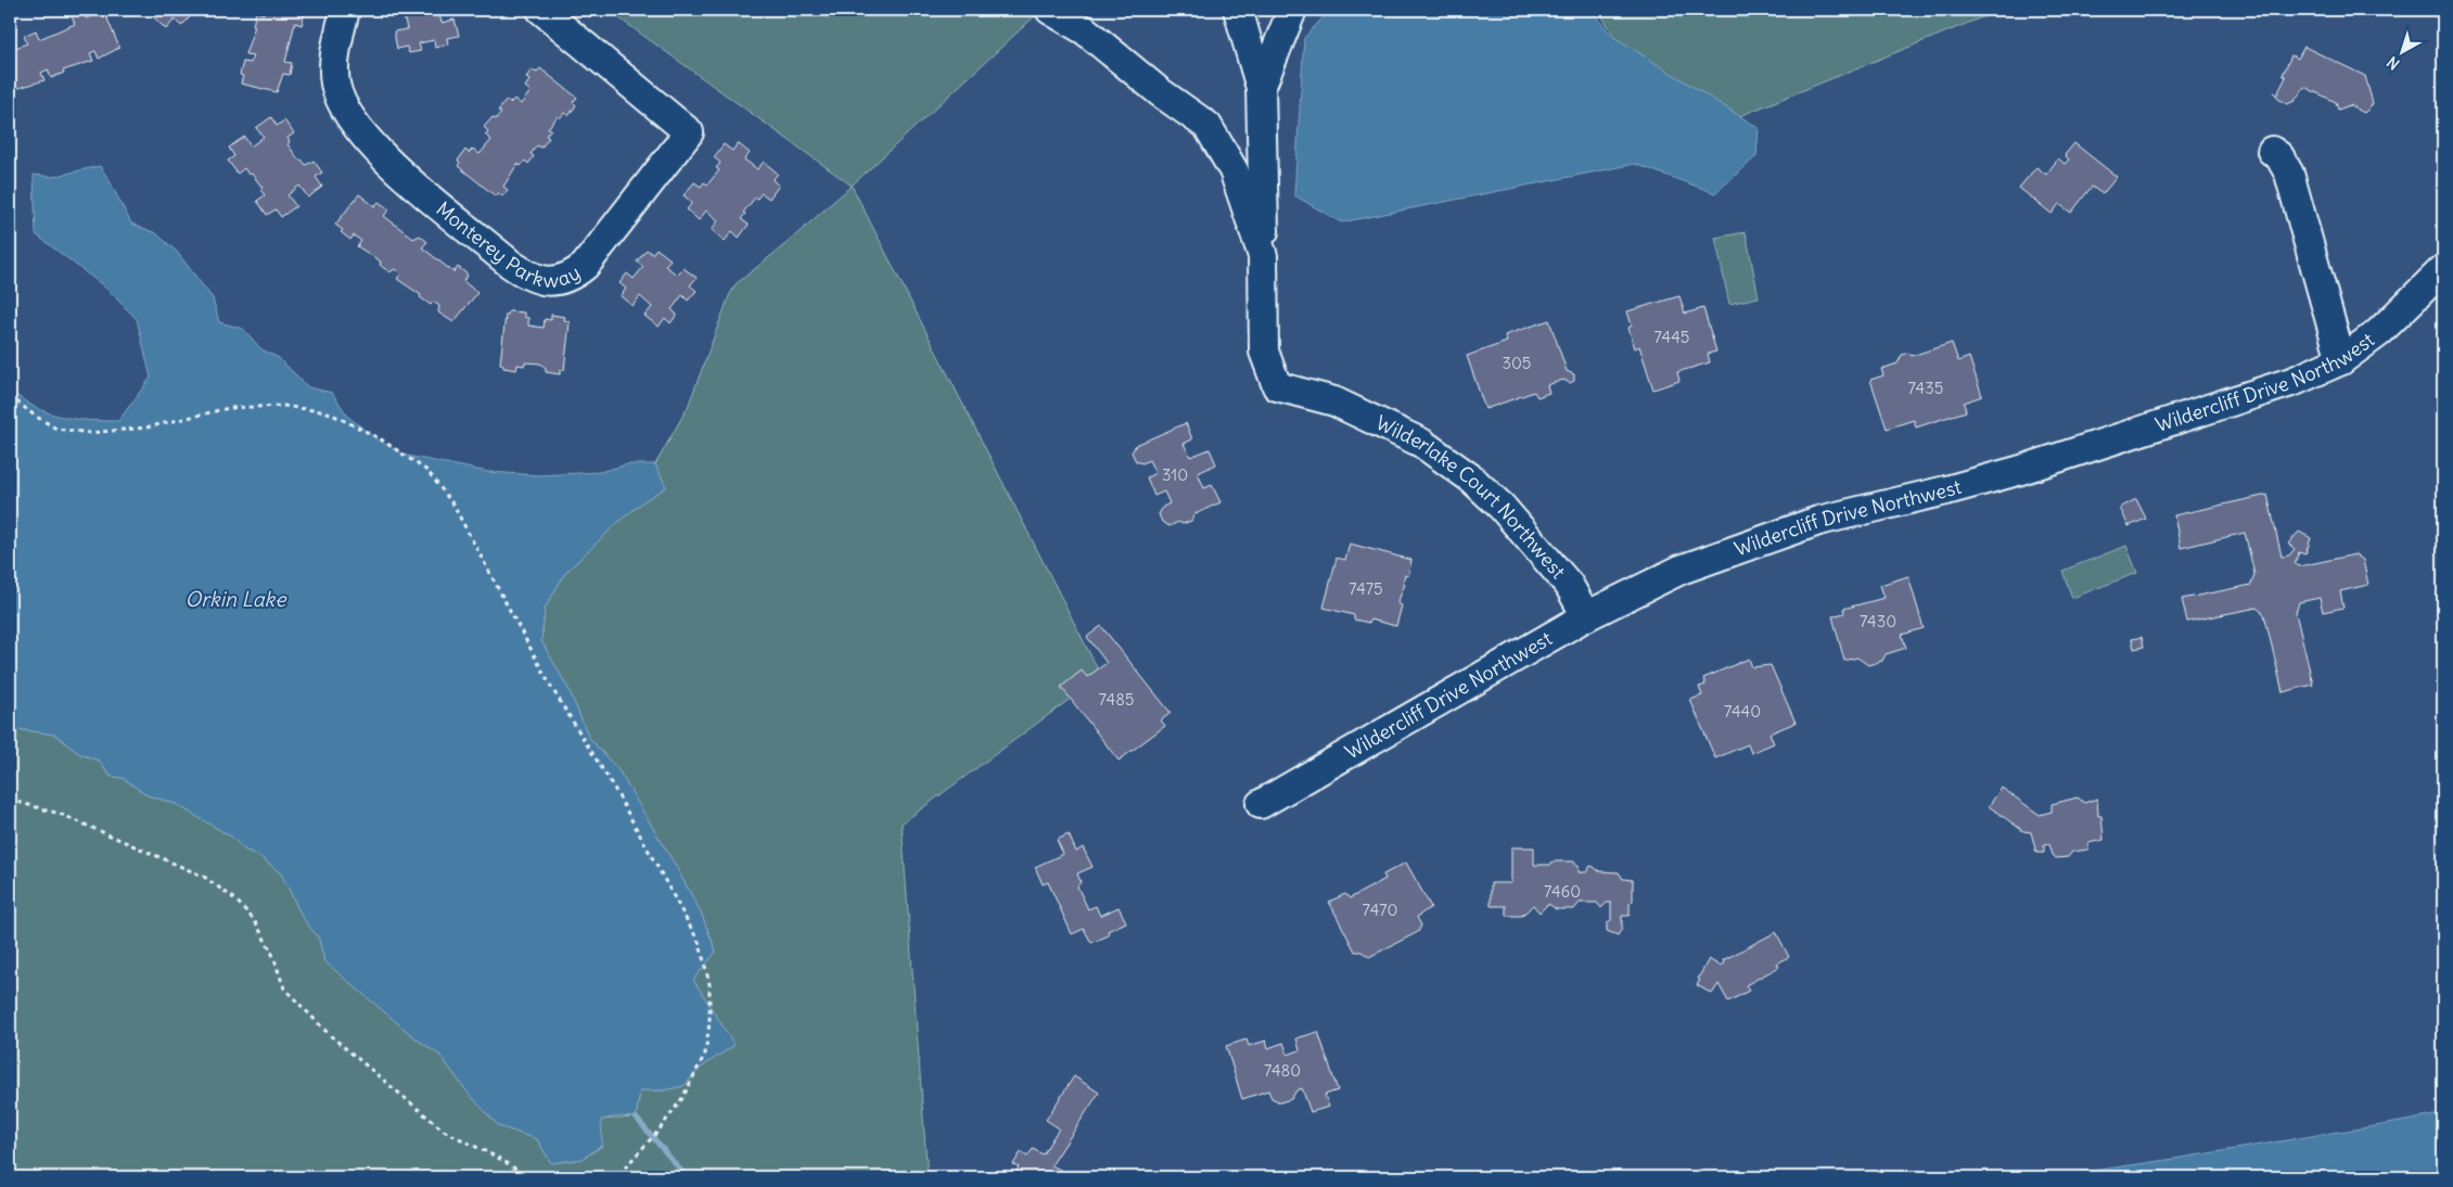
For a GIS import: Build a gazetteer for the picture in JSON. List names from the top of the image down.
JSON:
{
  "streets": {
    "street": ["Monterey Parkway", "Wildercliff Drive Northwest", "Wilderlake Court Northwest"]
  },
  "crossings": [
    ["Wildercliff Drive Northwest", "Wilderlake Court Northwest"]
  ],
  "water": ["Orkin Lake"],
  "house_numbers": [
    "7445",
    "305",
    "7435",
    "310",
    "7475",
    "7430",
    "7485",
    "7440",
    "7460",
    "7470",
    "7480"
  ],
  "north": "bottom left"
}
